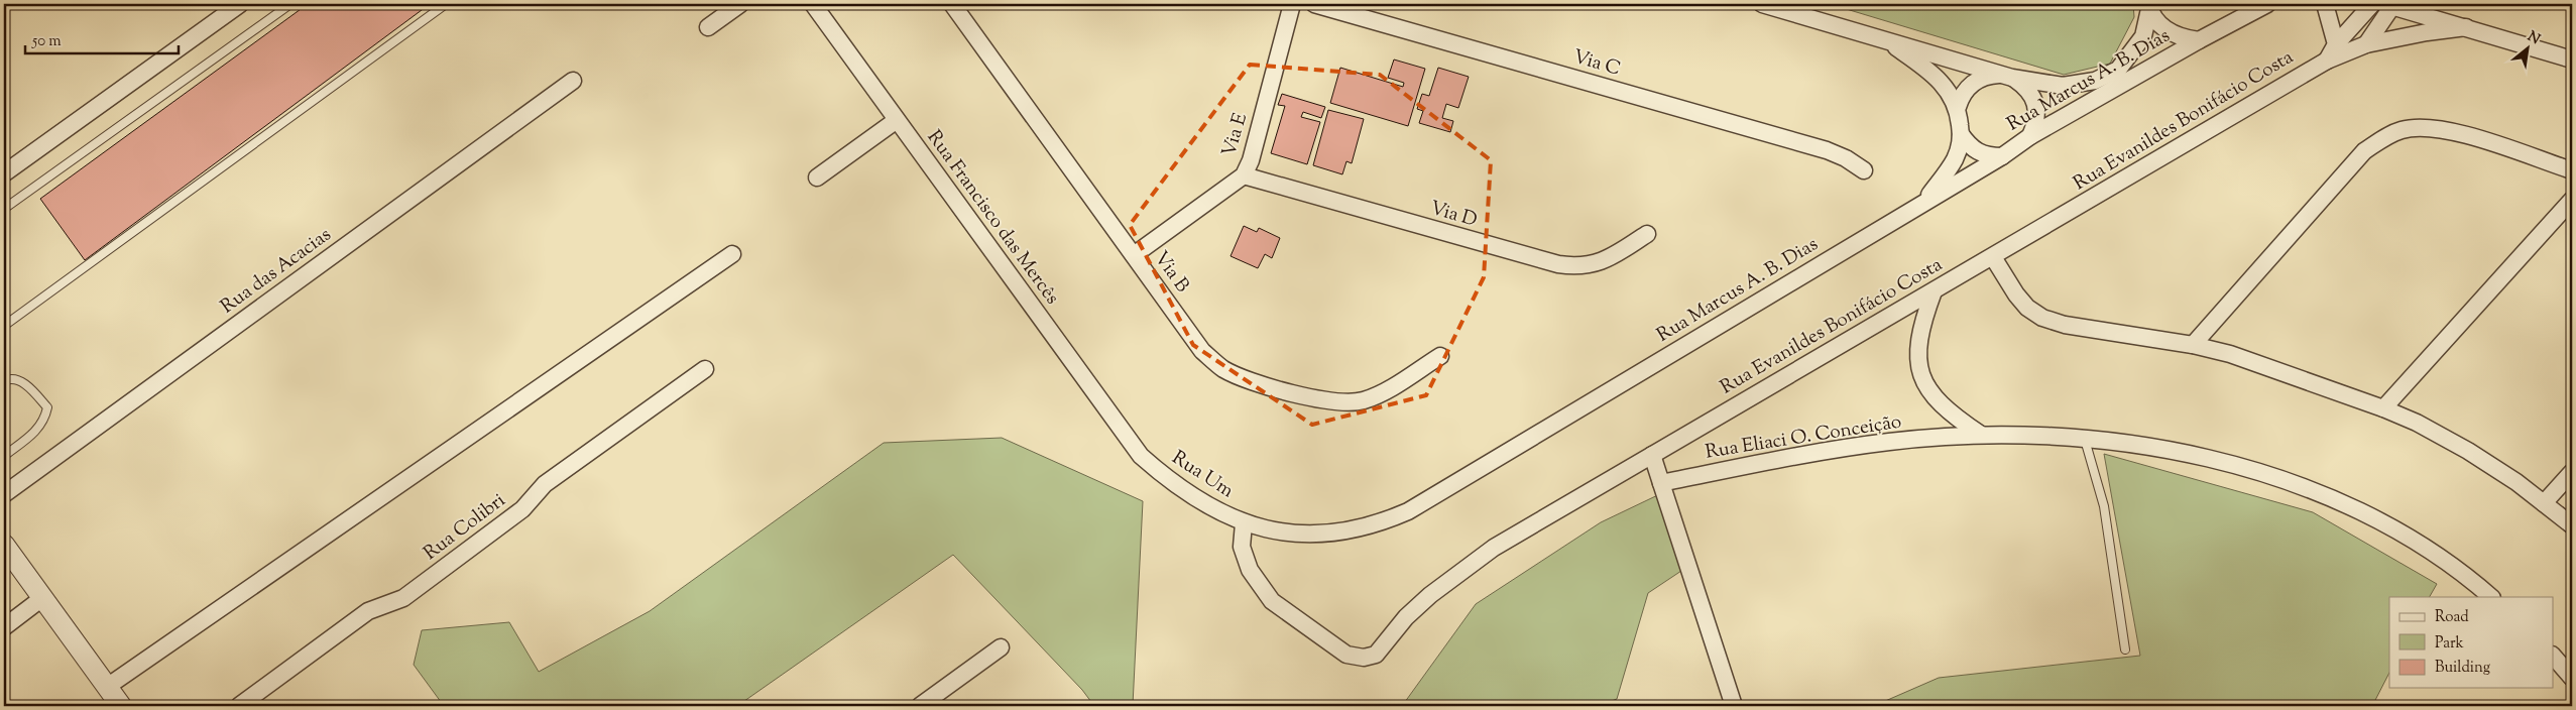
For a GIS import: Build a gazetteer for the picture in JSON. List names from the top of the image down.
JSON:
{
  "streets": {
    "street": [
      "Via C",
      "Rua Marcus A. B. Dias",
      "Rua Evanildes Bonifácio Costa",
      "Via E",
      "Via D",
      "Rua Francisco das Mercês",
      "Rua das Acacias",
      "Via B",
      "Rua Eliaci O. Conceição",
      "Rua Um",
      "Rua Colibri"
    ]
  },
  "crossings": [
    ["Rua Marcus A. B. Dias", "Rua Evanildes Bonifácio Costa"],
    ["Rua Marcus A. B. Dias", "Rua Um"],
    ["Rua Evanildes Bonifácio Costa", "Rua Um"],
    ["Via E", "Via D"],
    ["Via E", "Via B"],
    ["Rua Francisco das Mercês", "Rua Um"]
  ],
  "legend": ["Road", "Park", "Building"],
  "scale_bar": "50 m",
  "north": "top right"
}
